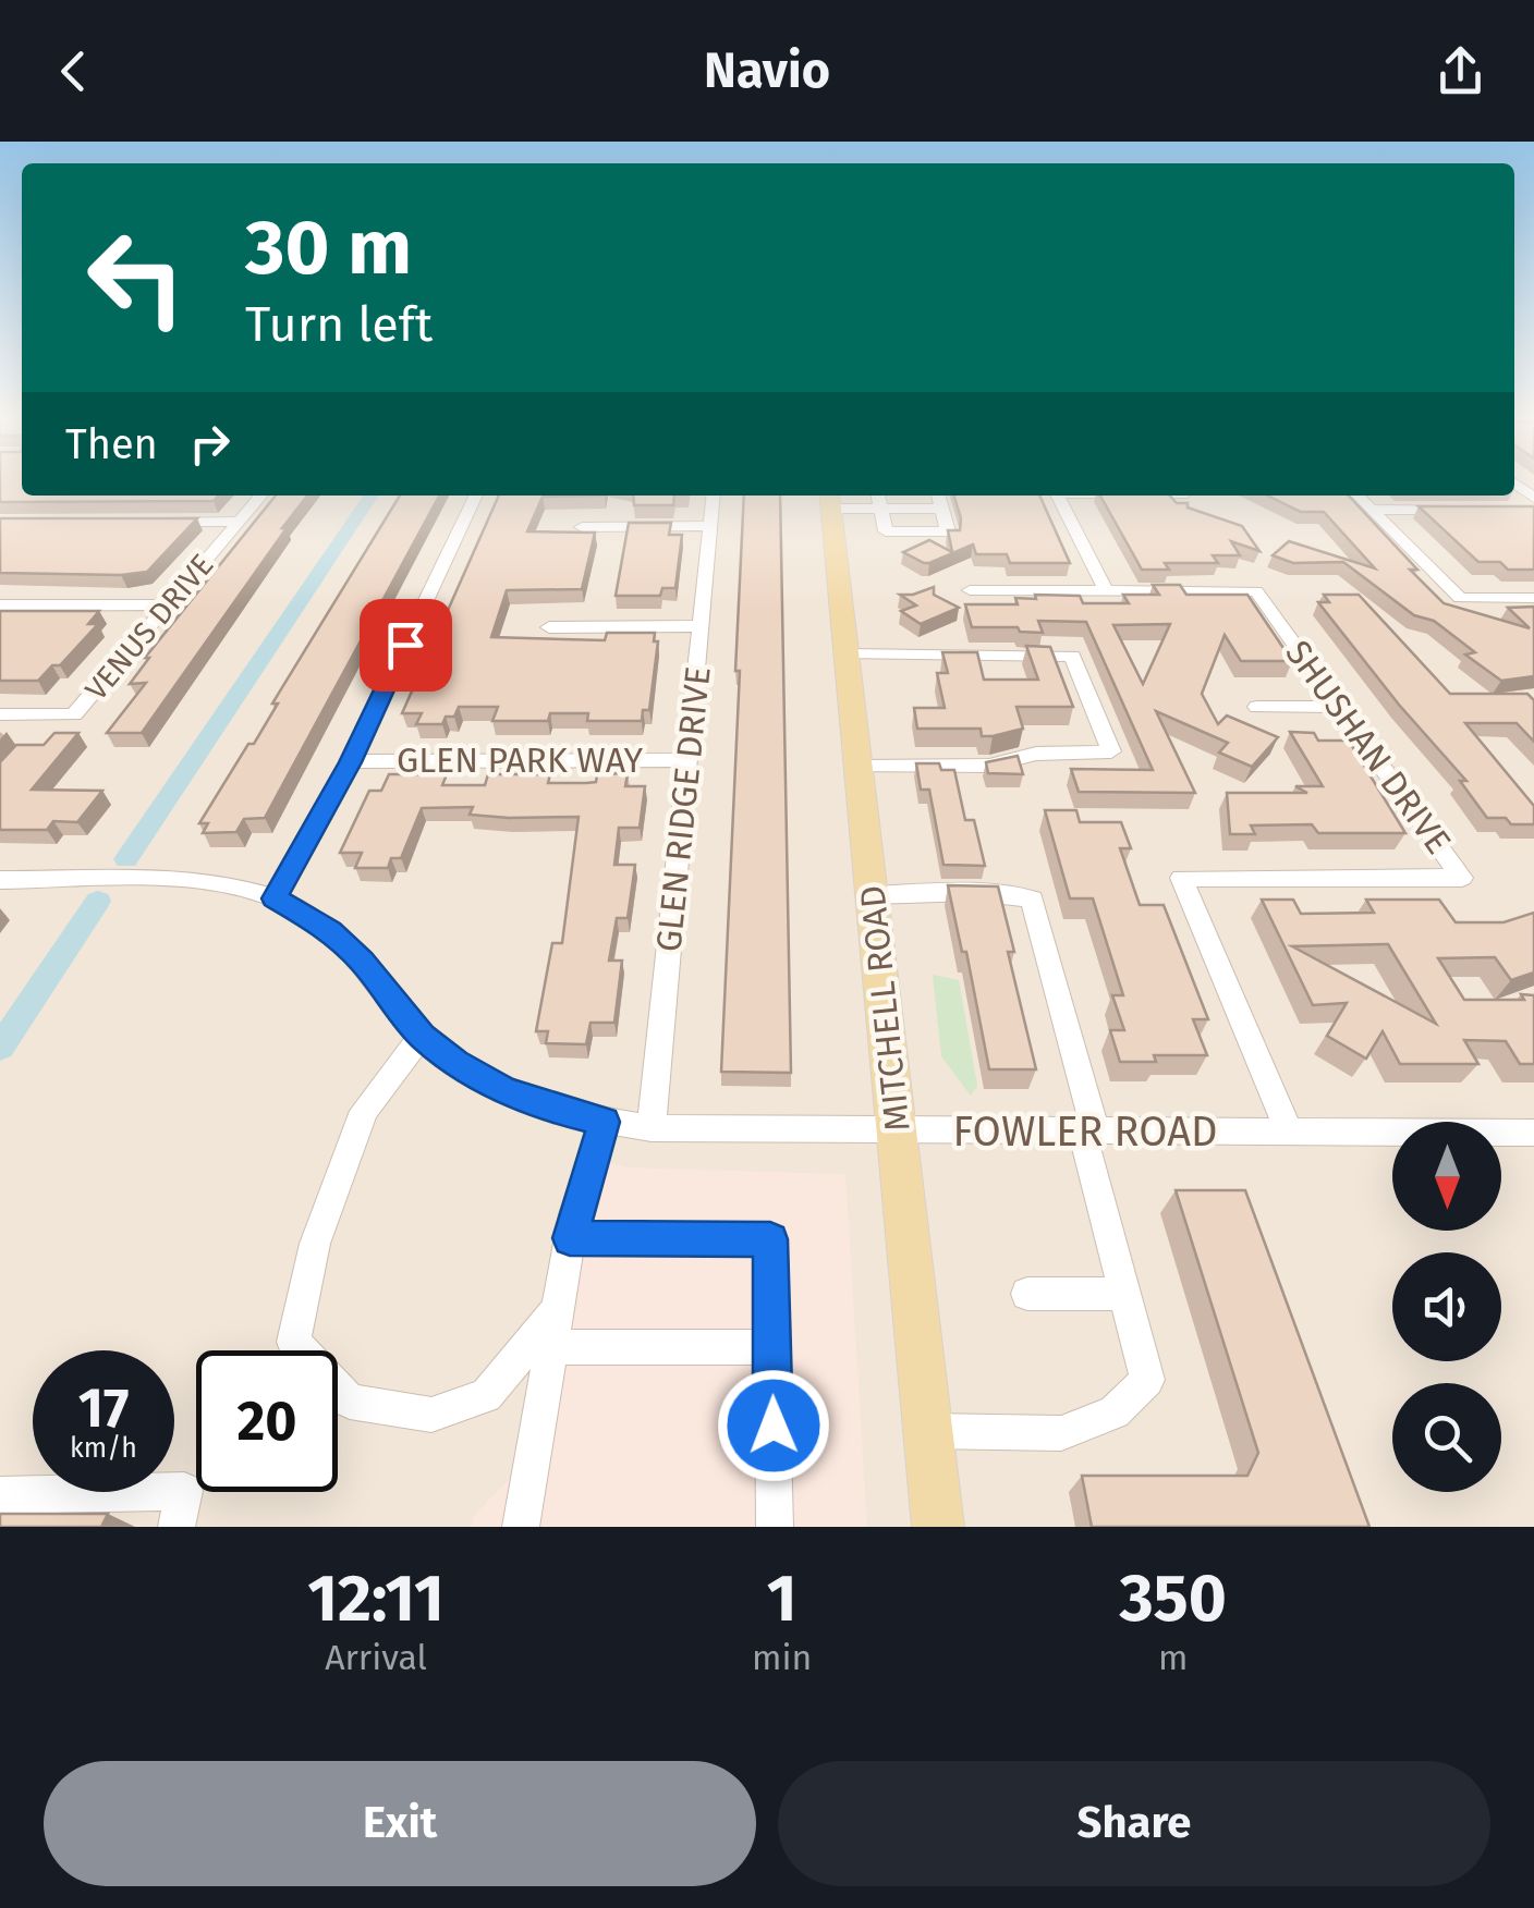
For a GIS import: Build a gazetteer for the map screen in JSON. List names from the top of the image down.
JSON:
{
  "streets": {
    "main road": ["MITCHELL ROAD"],
    "street": [
      "VENUS DRIVE",
      "SHUSHAN DRIVE",
      "GLEN PARK WAY",
      "GLEN RIDGE DRIVE",
      "FOWLER ROAD"
    ]
  },
  "crossings": [
    ["SHUSHAN DRIVE", "FOWLER ROAD"],
    ["GLEN PARK WAY", "GLEN RIDGE DRIVE"],
    ["GLEN RIDGE DRIVE", "FOWLER ROAD"],
    ["MITCHELL ROAD", "FOWLER ROAD"]
  ],
  "north": "bottom",
  "page": {
    "header": "Navio",
    "turn": ["30 m", "Turn left"],
    "then": "Then",
    "speed": "17 km/h",
    "limit": "20",
    "eta": [
      "12:11",
      "Arrival",
      "1",
      "min",
      "350",
      "m"
    ],
    "buttons": ["Exit", "Share"]
  }
}
